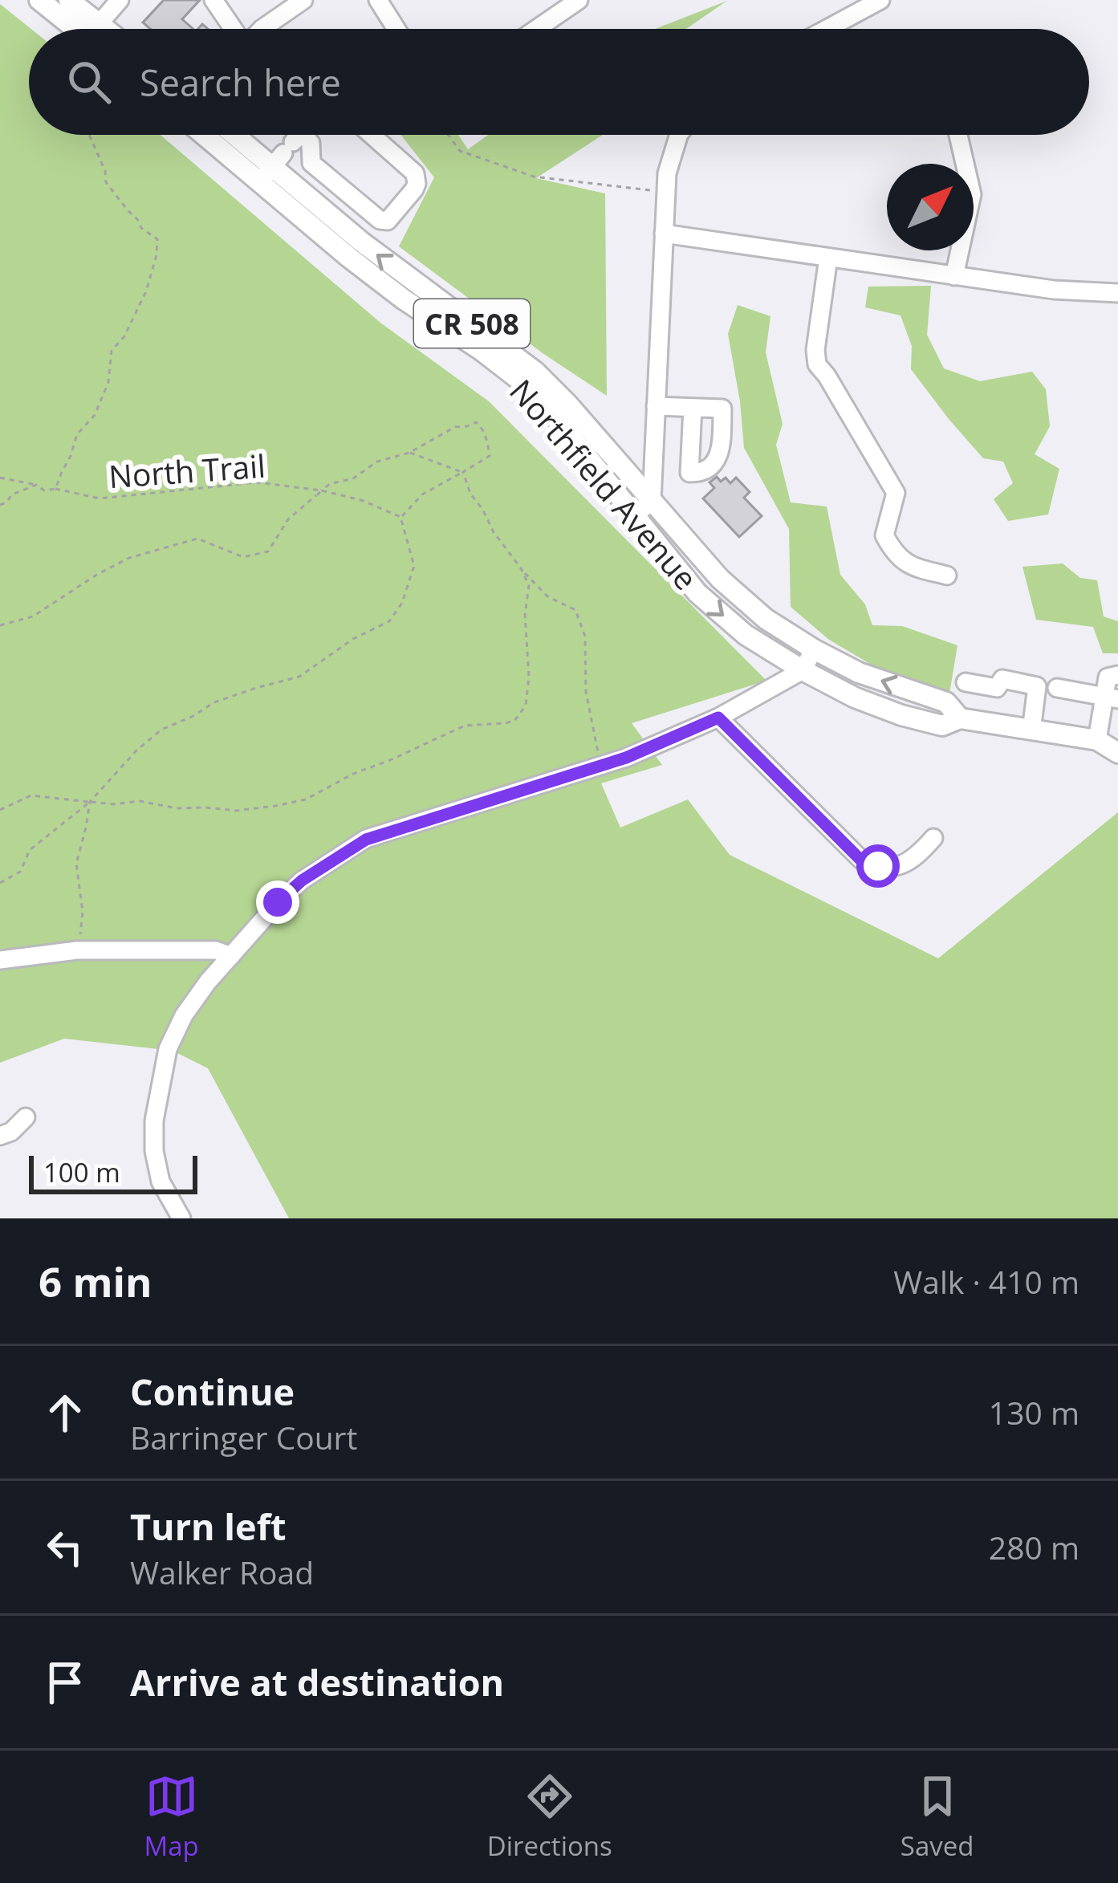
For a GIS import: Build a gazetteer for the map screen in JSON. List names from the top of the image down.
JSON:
{
  "streets": {
    "main road": ["CR 508", "Northfield Avenue"],
    "path": ["North Trail"]
  },
  "scale_bar": "100 m",
  "north": "top right",
  "page": {
    "search": "Search here",
    "scale": "100 m",
    "heading": ["6 min", "Walk · 410 m"],
    "list": [
      ["Continue", "Barringer Court", "130 m"],
      ["Turn left", "Walker Road", "280 m"],
      "Arrive at destination"
    ],
    "nav": ["Map", "Directions", "Saved"]
  }
}
